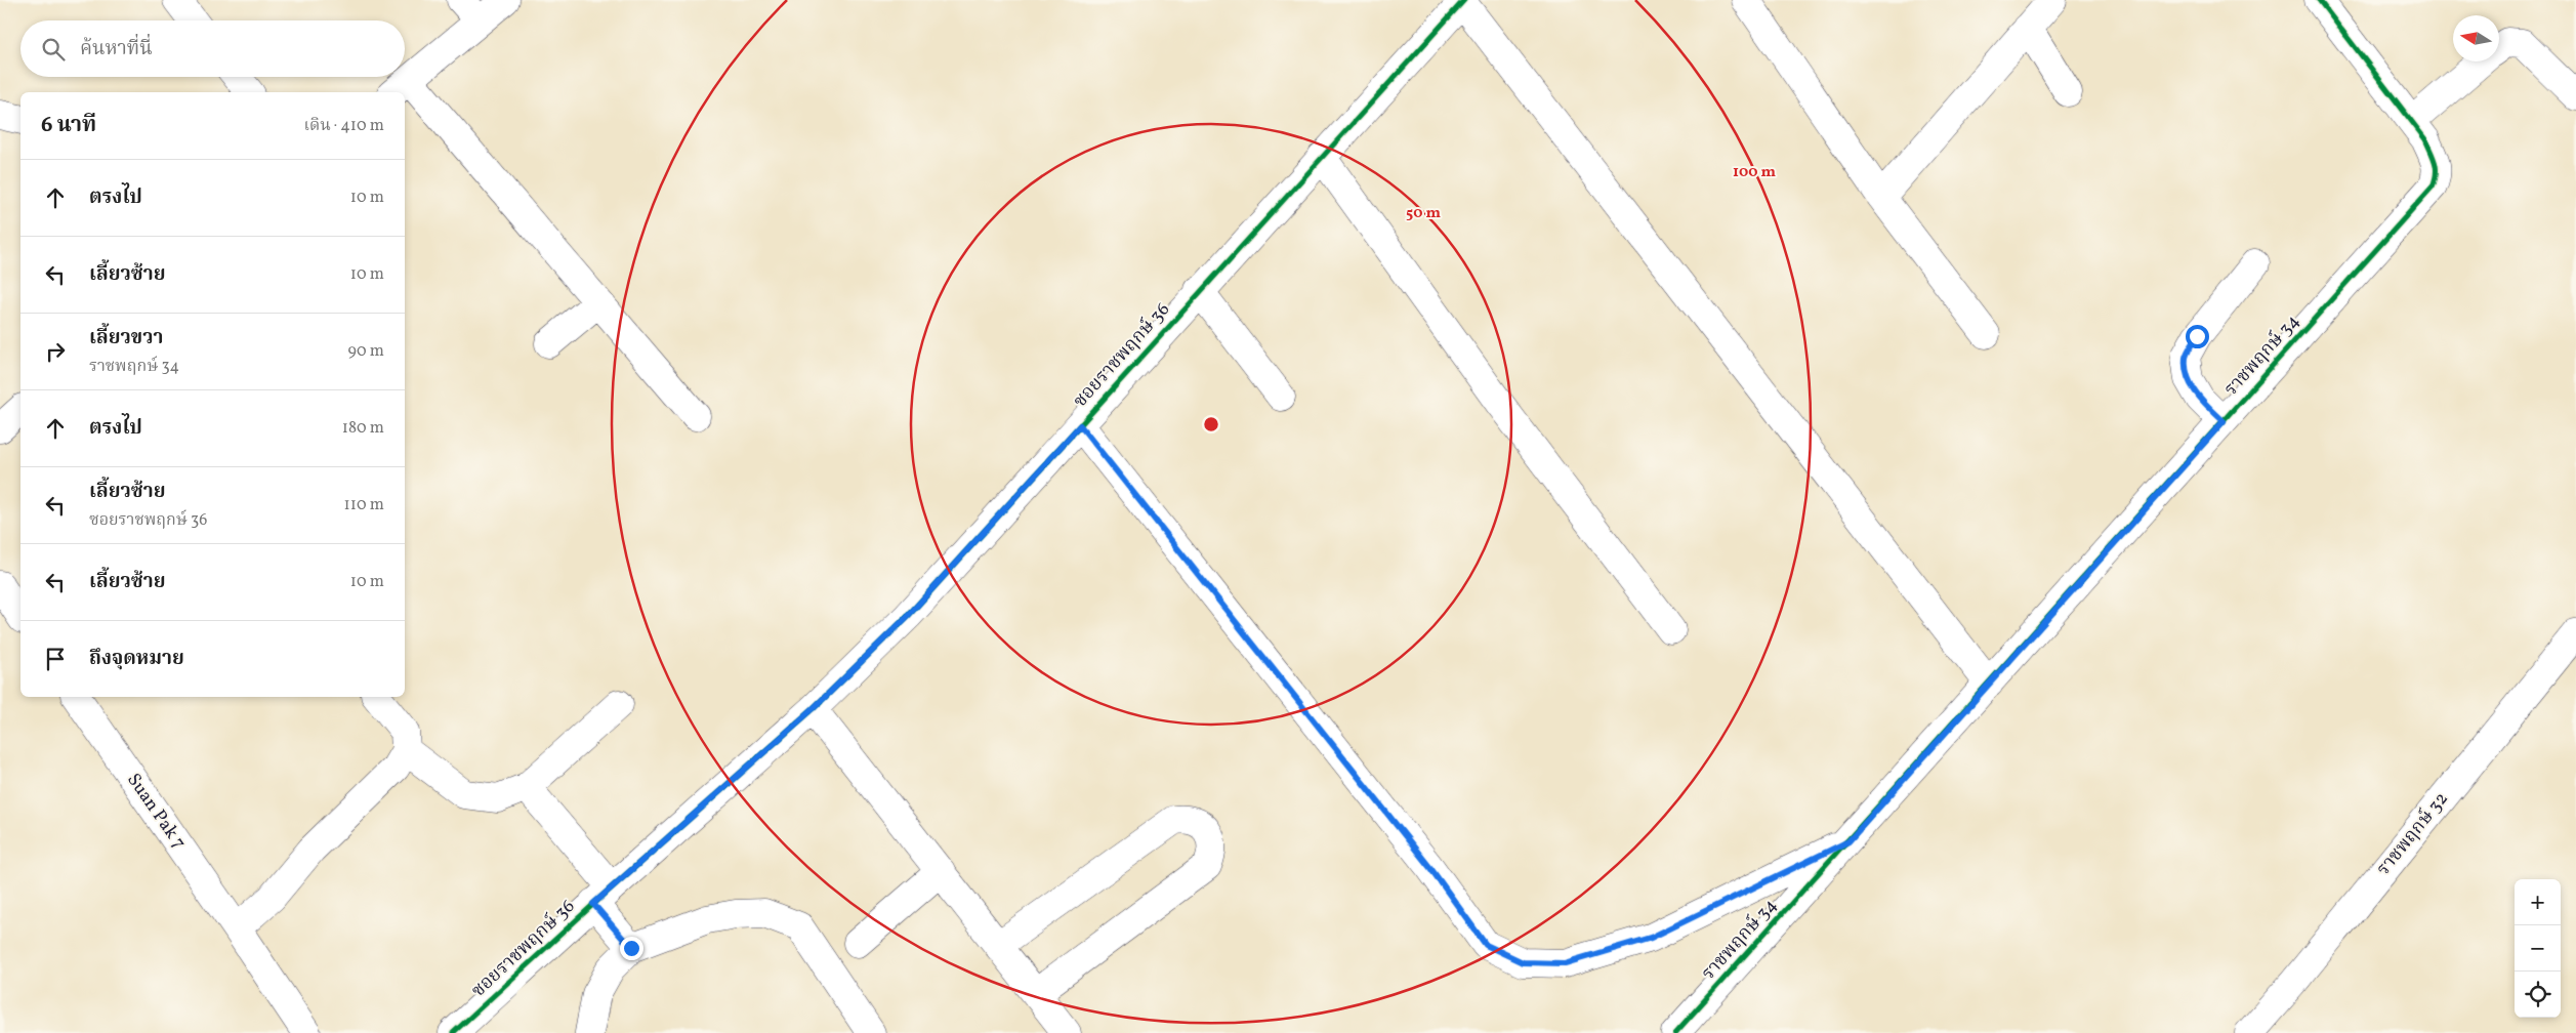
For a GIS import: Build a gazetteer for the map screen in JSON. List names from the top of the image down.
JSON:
{
  "streets": {
    "street": [
      "ซอยราชพฤกษ์ 36",
      "ราชพฤกษ์ 34",
      "Suan Pak 7",
      "ราชพฤกษ์ 32"
    ]
  },
  "north": "left",
  "page": {
    "search": "ค้นหาที่นี่",
    "heading": ["6 นาที", "เดิน · 410 m"],
    "list": [
      ["ตรงไป", "10 m"],
      ["เลี้ยวซ้าย", "10 m"],
      ["เลี้ยวขวา", "ราชพฤกษ์ 34", "90 m"],
      ["ตรงไป", "180 m"],
      ["เลี้ยวซ้าย", "ซอยราชพฤกษ์ 36", "110 m"],
      ["เลี้ยวซ้าย", "10 m"],
      "ถึงจุดหมาย"
    ],
    "map_buttons": ["+", "−"]
  },
  "rings": ["100 m", "50 m"]
}
